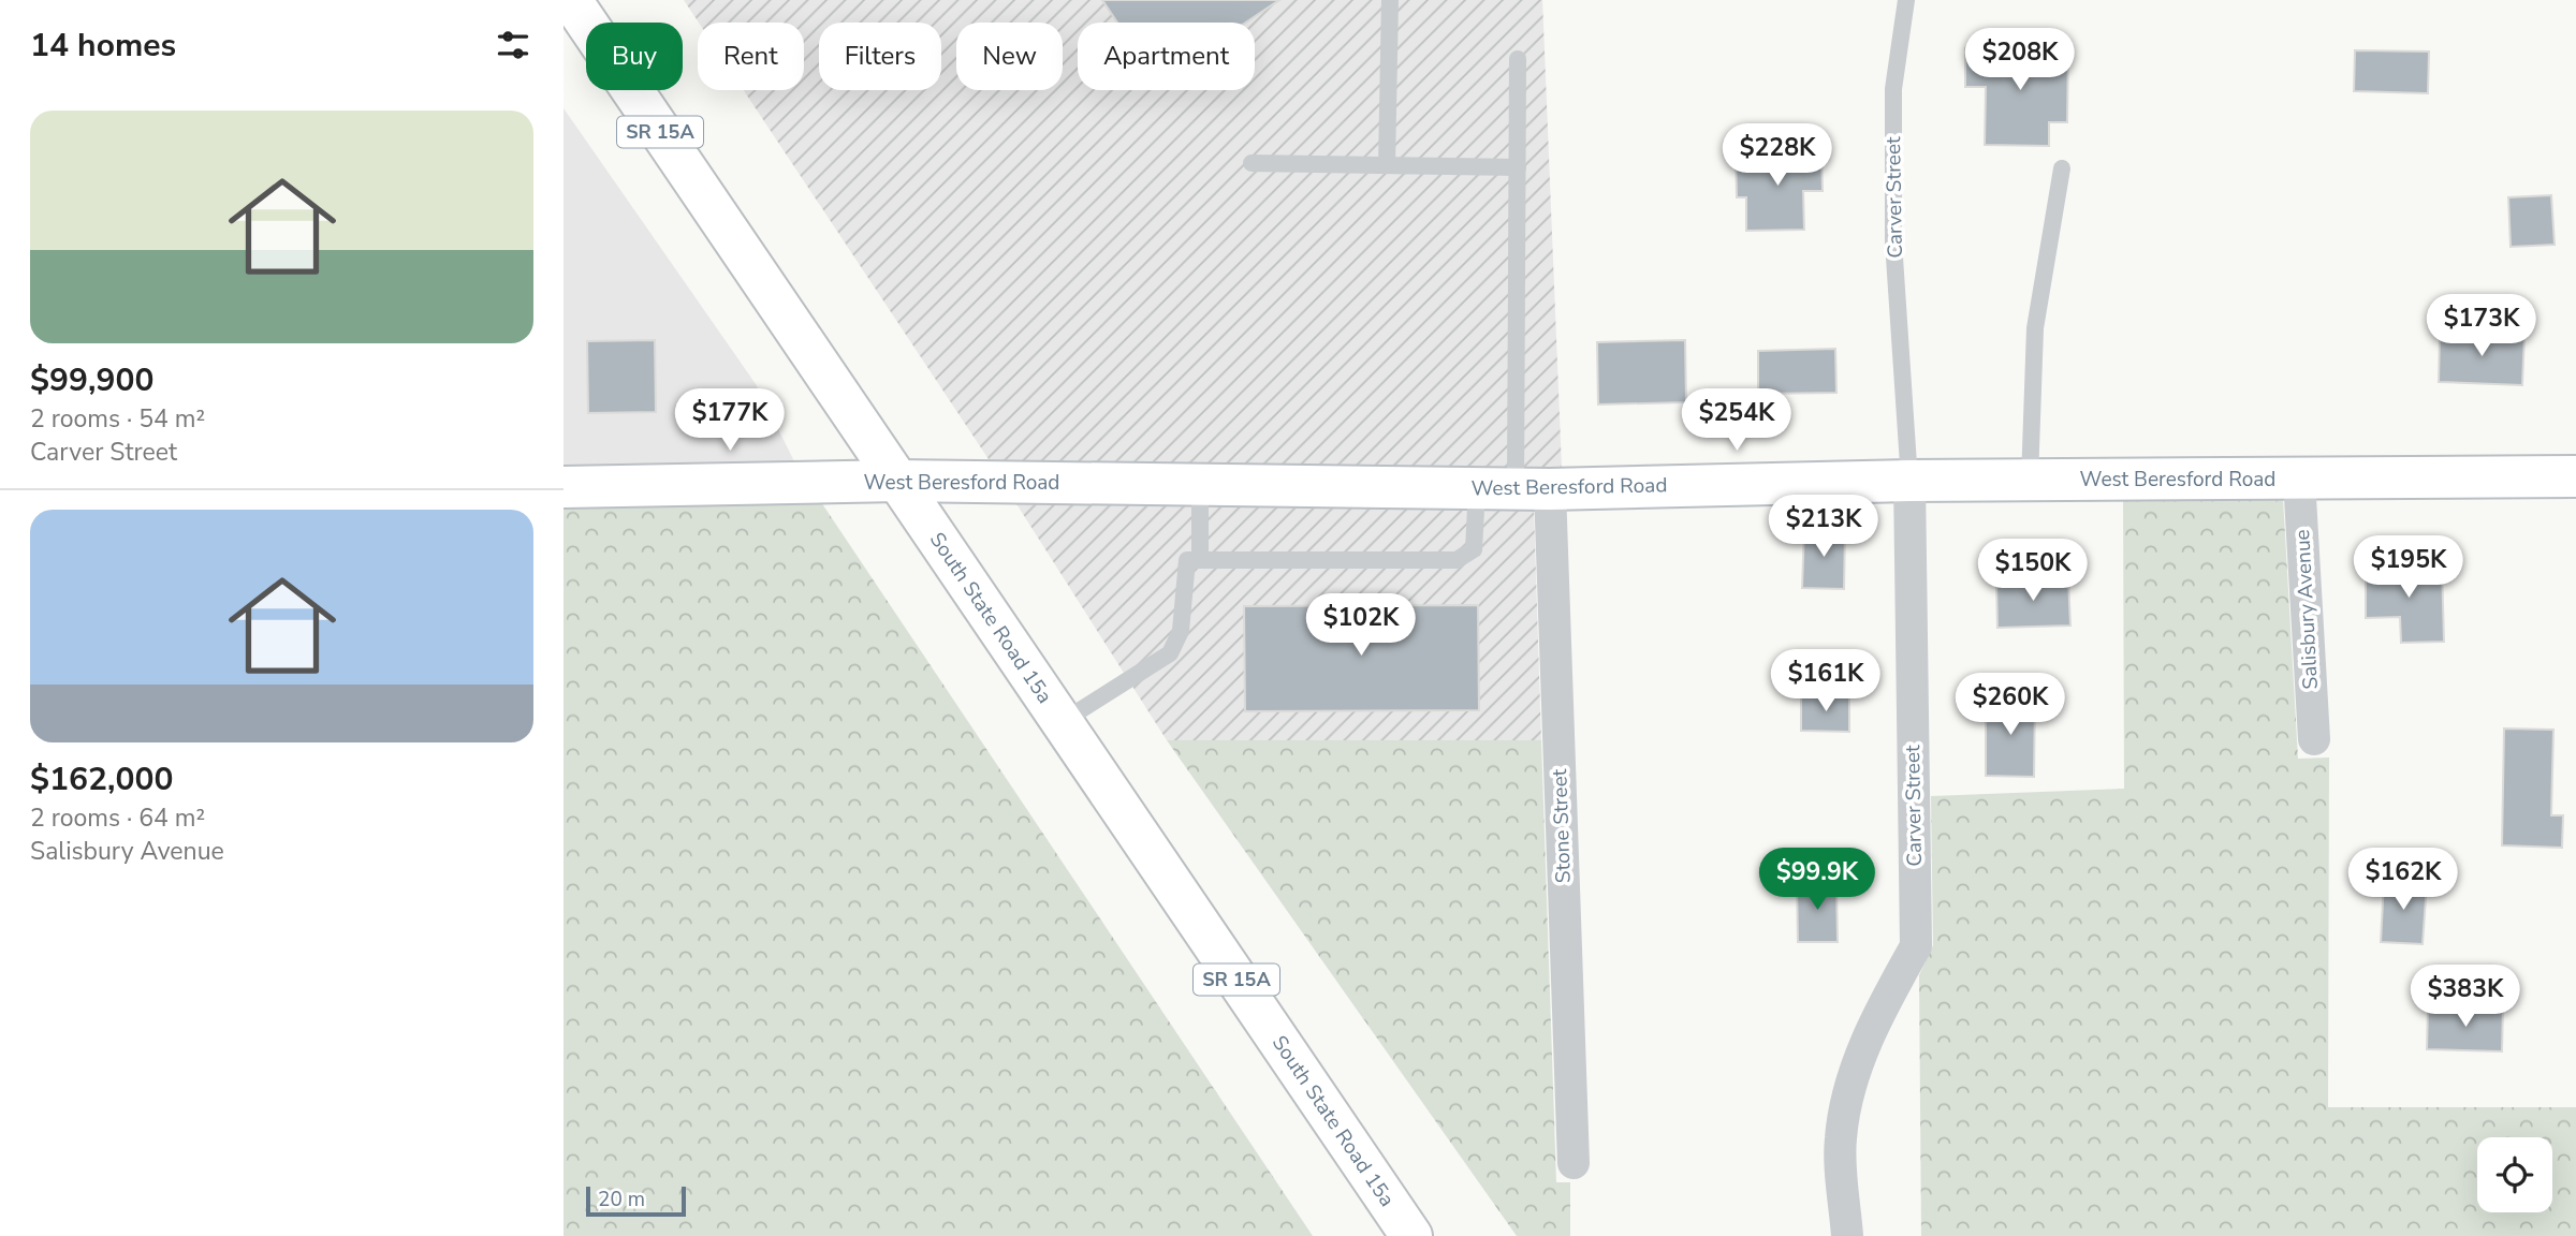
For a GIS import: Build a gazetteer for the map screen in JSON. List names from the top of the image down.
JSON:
{
  "streets": {
    "main road": ["SR 15A", "West Beresford Road", "South State Road 15a"],
    "street": ["Carver Street", "Salisbury Avenue", "Stone Street"]
  },
  "crossings": [
    ["Carver Street", "West Beresford Road"],
    ["West Beresford Road", "Salisbury Avenue"],
    ["West Beresford Road", "South State Road 15a"],
    ["West Beresford Road", "Stone Street"]
  ],
  "scale_bar": "20 m",
  "page": {
    "heading": "14 homes",
    "chip": [
      "Buy",
      "Rent",
      "Filters",
      "New",
      "Apartment"
    ],
    "price": [
      "$208K",
      "$228K",
      "$173K",
      "$177K",
      "$254K",
      "$213K",
      "$195K",
      "$150K",
      "$102K",
      "$161K",
      "$260K",
      "$99.9K",
      "$162K",
      "$383K"
    ],
    "list": [
      {
        "name": "$99,900",
        "note": "2 rooms · 54 m² · Carver Street"
      },
      {
        "name": "$162,000",
        "note": "2 rooms · 64 m² · Salisbury Avenue"
      }
    ],
    "scale": "20 m"
  }
}
